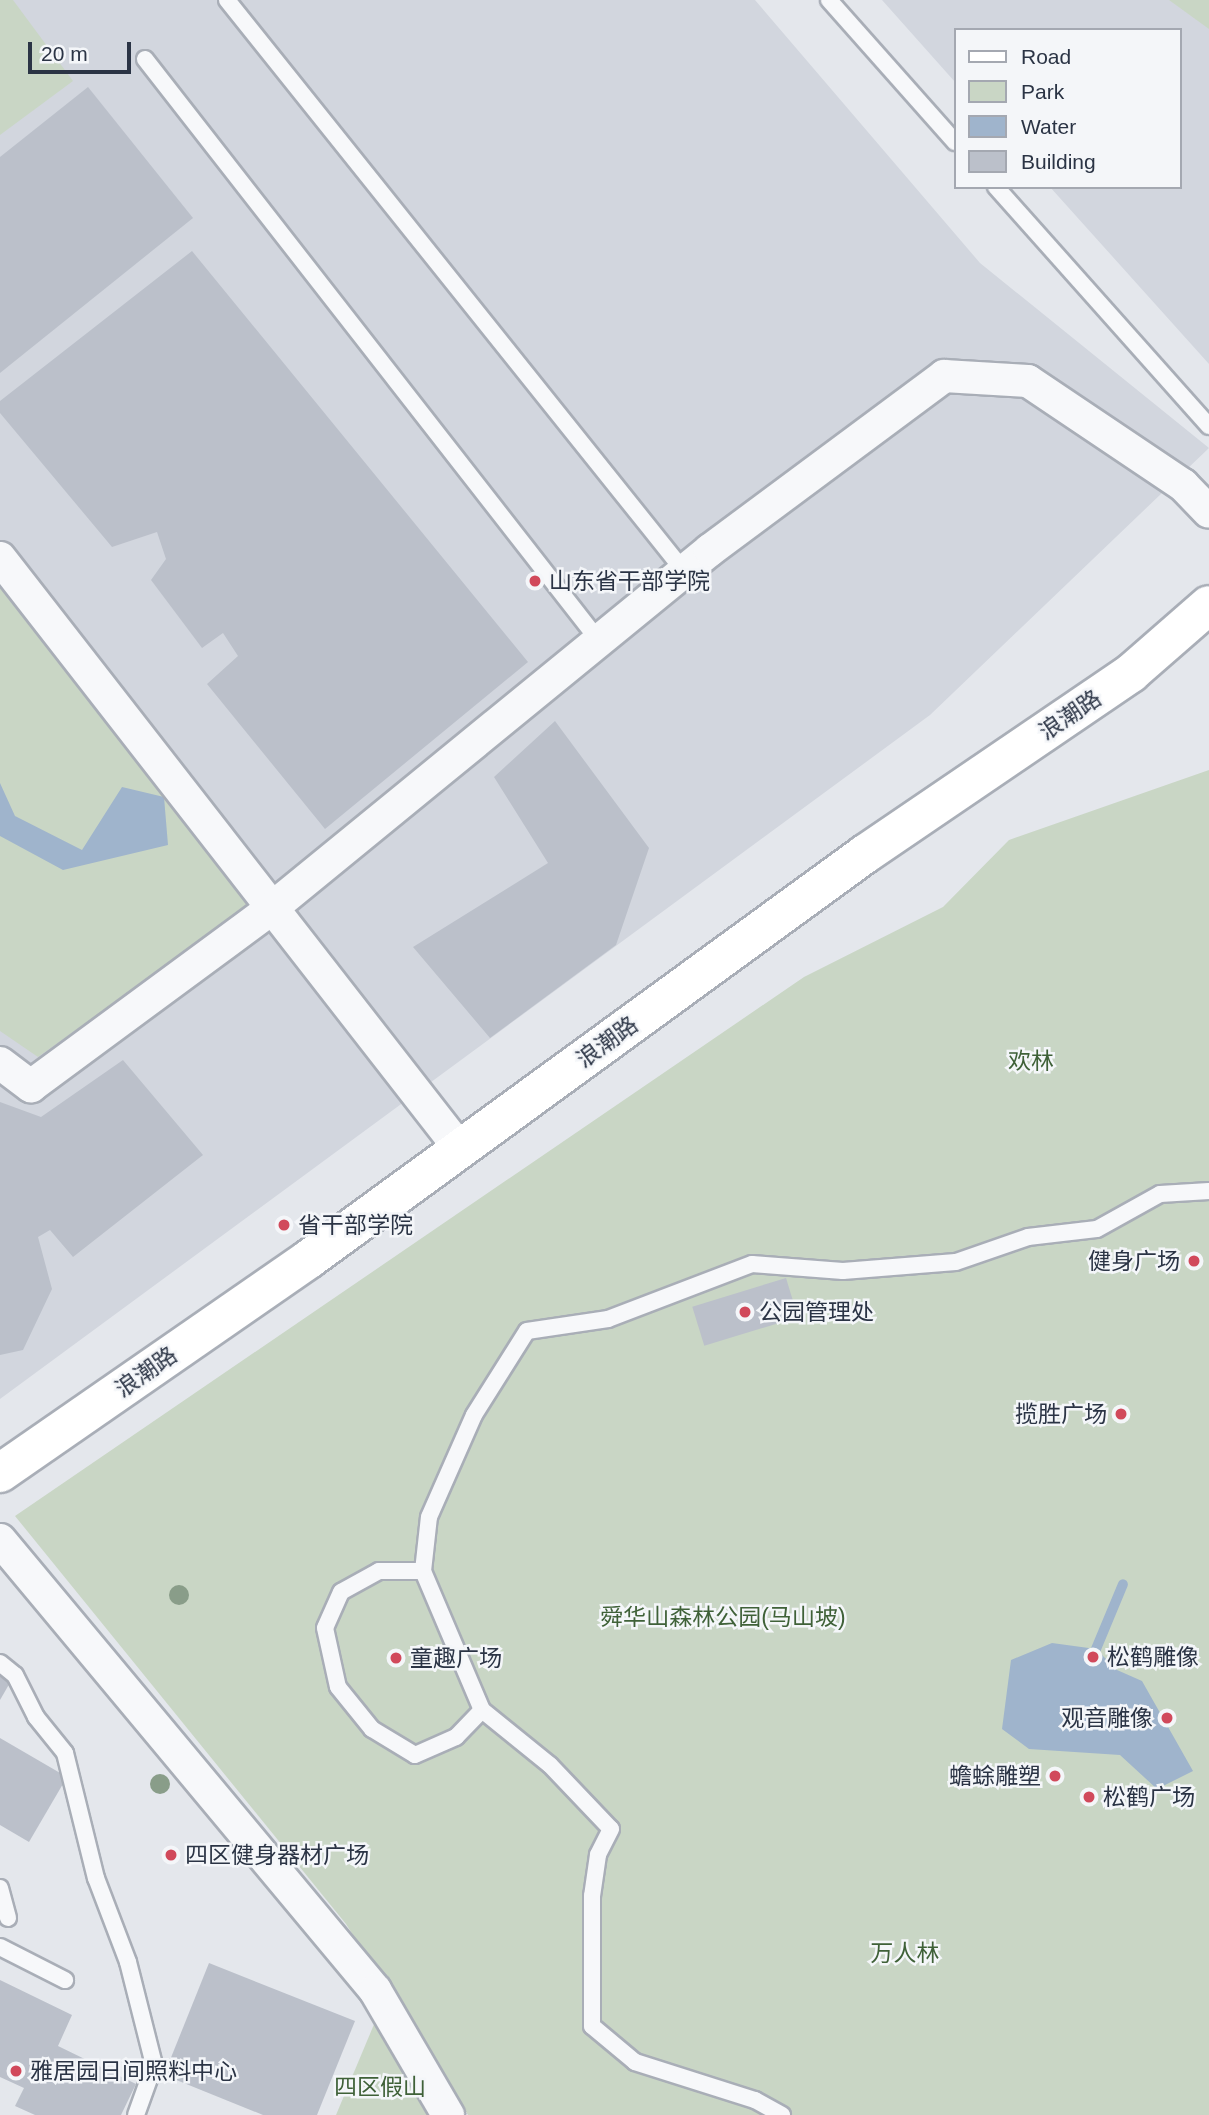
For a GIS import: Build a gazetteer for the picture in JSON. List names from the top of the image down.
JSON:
{
  "streets": {
    "main road": ["浪潮路"]
  },
  "parks": [
    "欢林",
    "舜华山森林公园(马山坡)",
    "万人林",
    "四区假山"
  ],
  "places": [
    "山东省干部学院",
    "省干部学院",
    "健身广场",
    "公园管理处",
    "揽胜广场",
    "松鹤雕像",
    "童趣广场",
    "观音雕像",
    "蟾蜍雕塑",
    "松鹤广场",
    "四区健身器材广场",
    "雅居园日间照料中心"
  ],
  "legend": [
    "Road",
    "Park",
    "Water",
    "Building"
  ],
  "scale_bar": "20 m"
}
